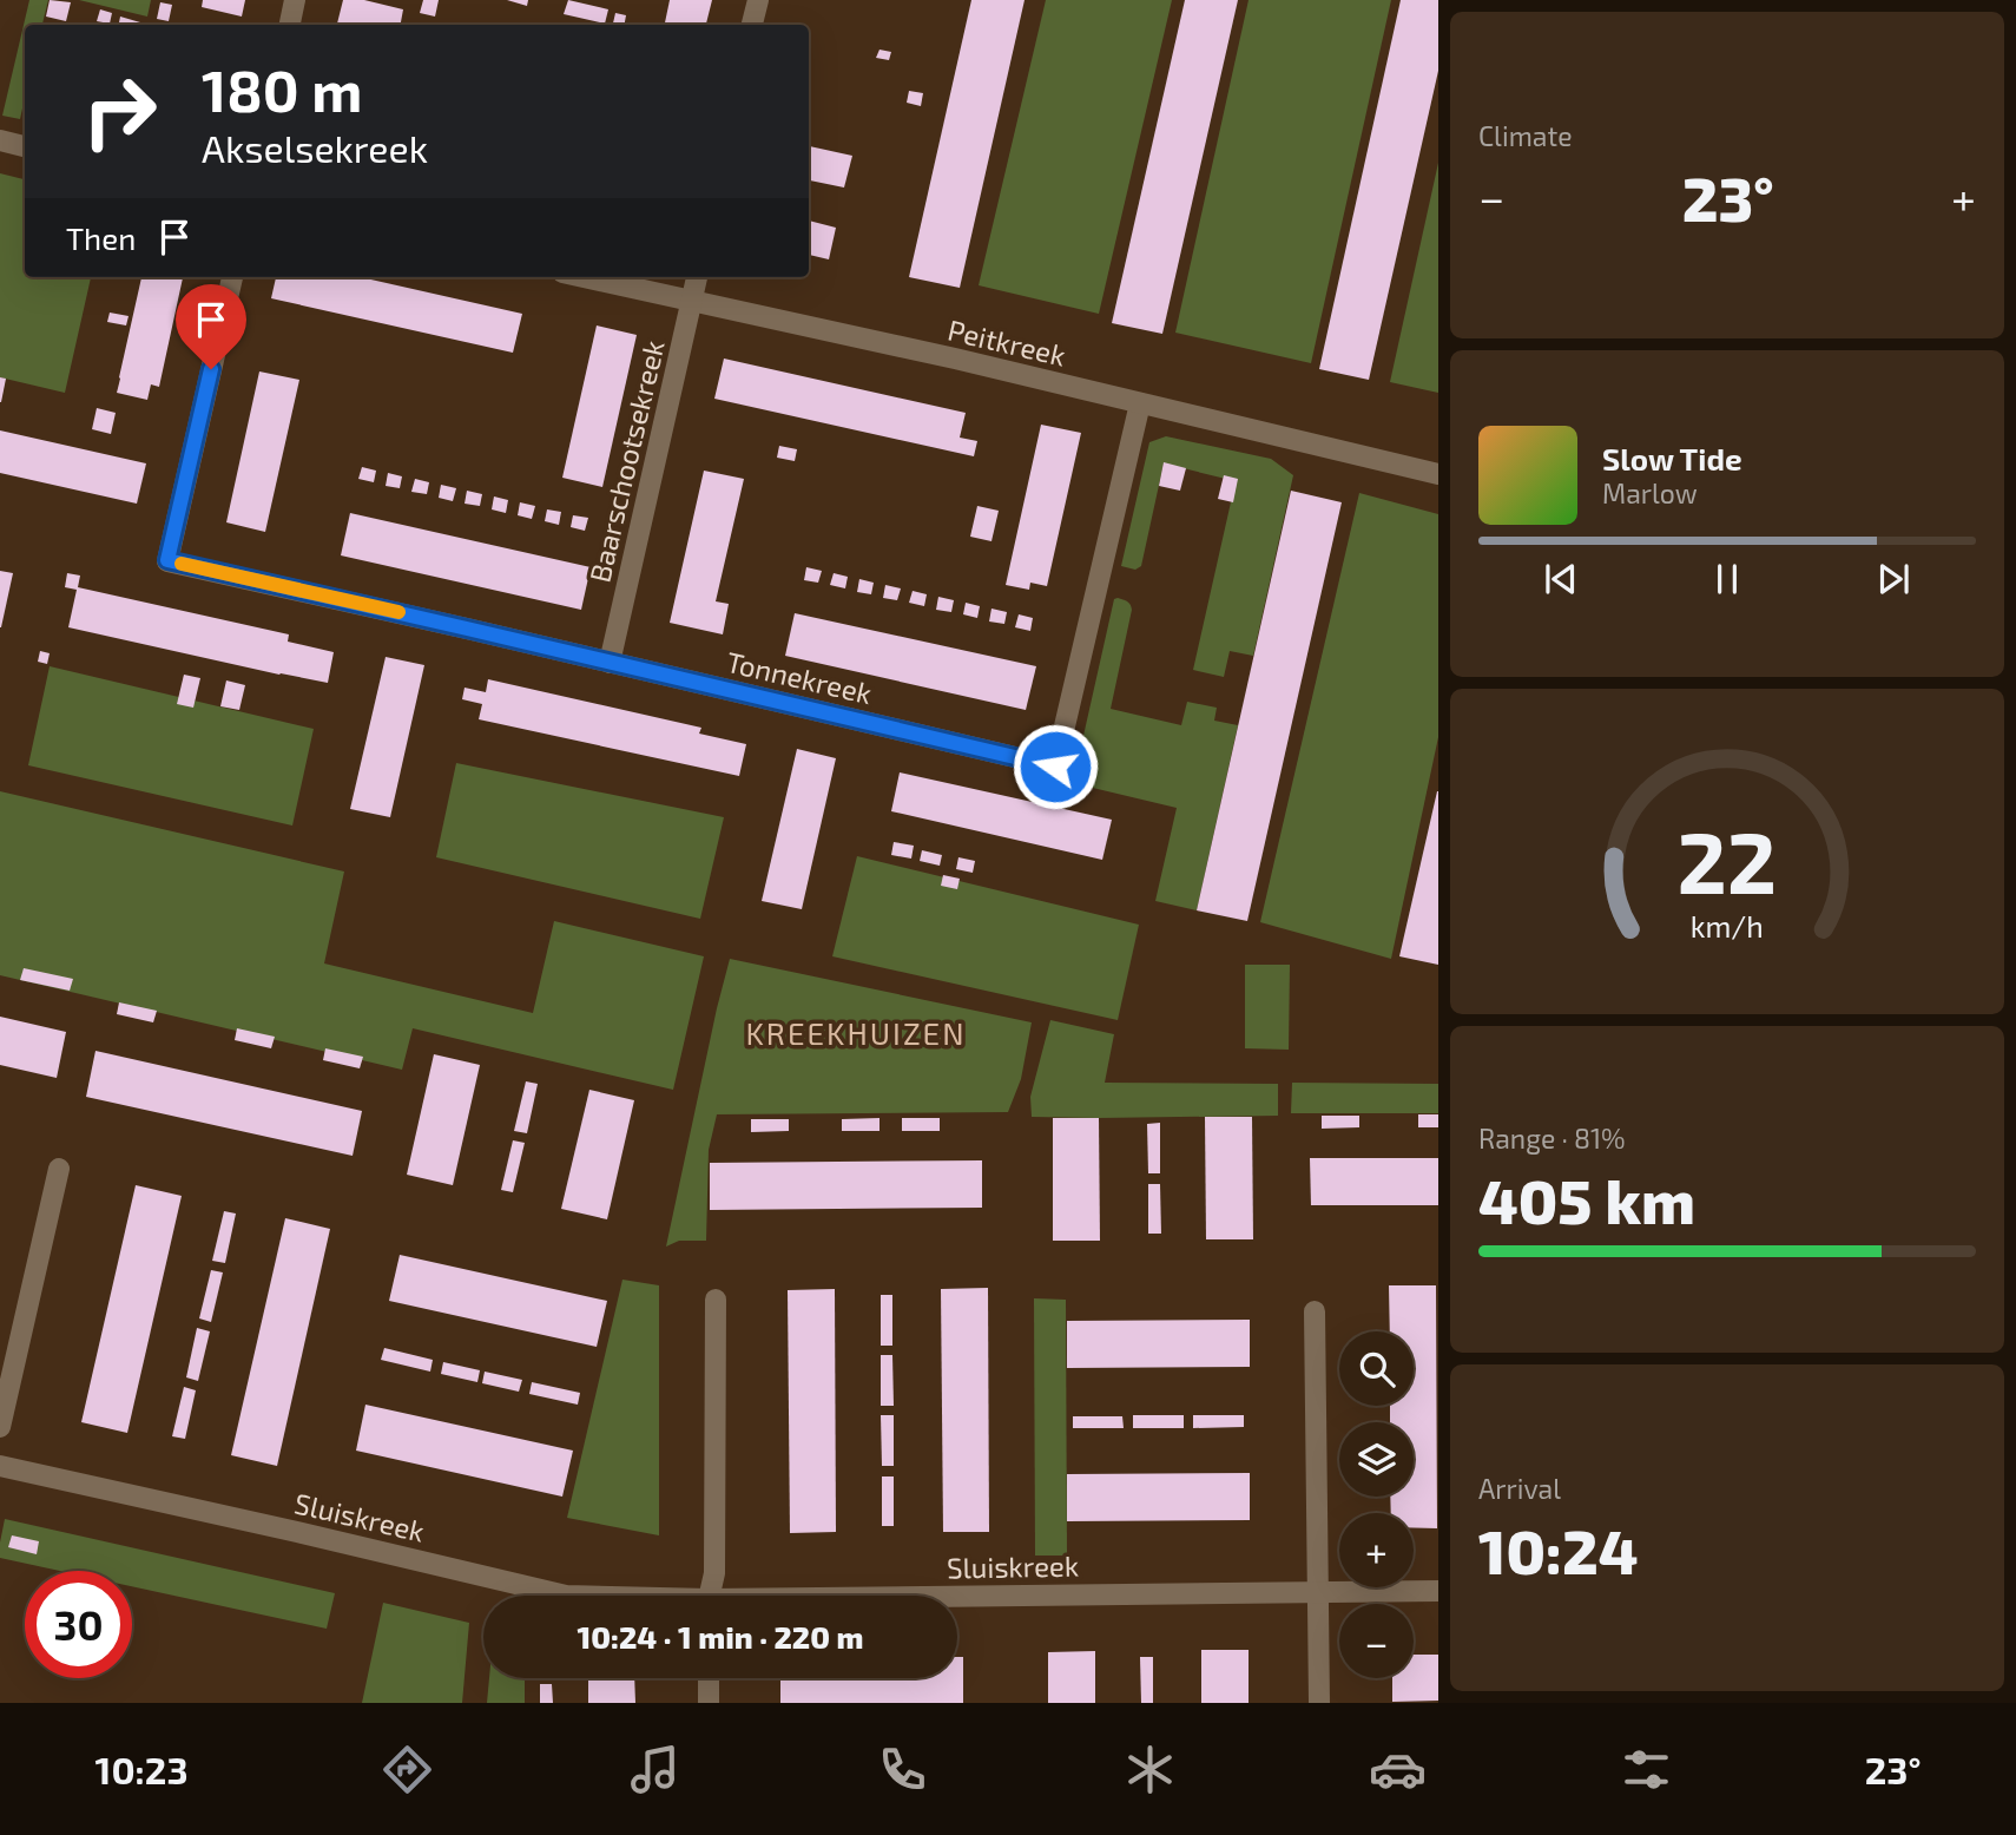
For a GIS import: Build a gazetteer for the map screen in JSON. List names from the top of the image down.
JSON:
{
  "streets": {
    "street": [
      "Peitkreek",
      "Baarschootsekreek",
      "Tonnekreek",
      "Sluiskreek"
    ]
  },
  "crossings": [
    ["Peitkreek", "Baarschootsekreek"],
    ["Peitkreek", "Tonnekreek"],
    ["Baarschootsekreek", "Tonnekreek"]
  ],
  "districts": ["KREEKHUIZEN"],
  "page": {
    "tile": [
      "Climate",
      ["Range · 81%", "405 km"],
      ["Arrival", "10:24"]
    ],
    "turn": ["180 m", "Akselsekreek"],
    "heat": ["−", "23°", "+"],
    "then": "Then",
    "song": ["Slow Tide", "Marlow"],
    "map_buttons": ["+", "−"],
    "limit": "30",
    "trip": "10:24 · 1 min · 220 m",
    "tabs": ["10:23", "23°"],
    "gauge": ["22", "km/h"]
  }
}
